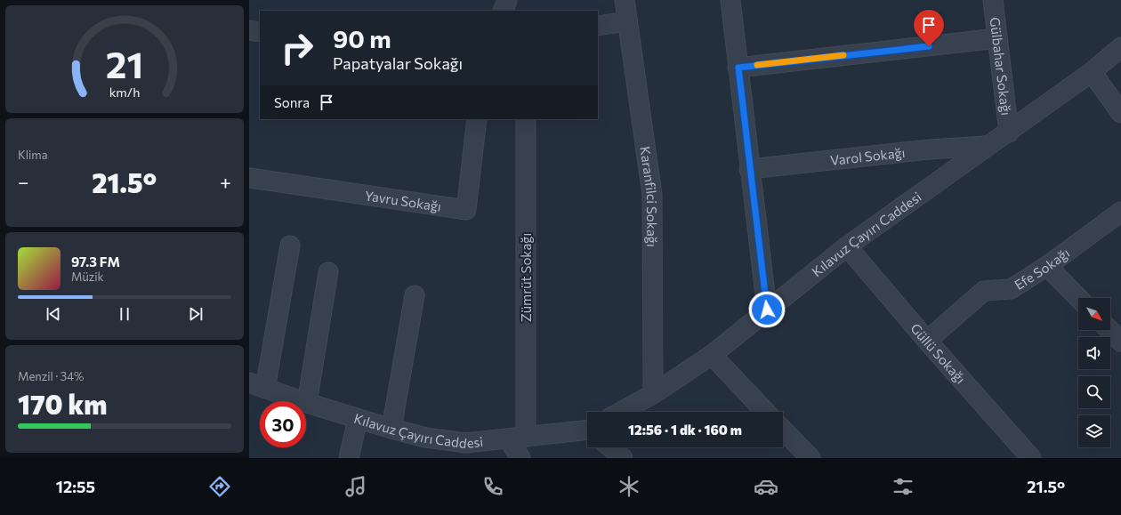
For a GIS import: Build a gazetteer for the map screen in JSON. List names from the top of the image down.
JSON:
{
  "streets": {
    "street": [
      "Gülbahar Sokağı",
      "Varol Sokağı",
      "Karanfilci Sokağı",
      "Yavru Sokağı",
      "Kılavuz Çayırı Caddesi",
      "Efe Sokağı",
      "Zümrüt Sokağı",
      "Güllü Sokağı"
    ]
  },
  "crossings": [
    ["Gülbahar Sokağı", "Kılavuz Çayırı Caddesi"],
    ["Varol Sokağı", "Kılavuz Çayırı Caddesi"],
    ["Karanfilci Sokağı", "Kılavuz Çayırı Caddesi"],
    ["Kılavuz Çayırı Caddesi", "Zümrüt Sokağı"],
    ["Kılavuz Çayırı Caddesi", "Güllü Sokağı"],
    ["Efe Sokağı", "Güllü Sokağı"]
  ],
  "north": "bottom right",
  "page": {
    "turn": ["90 m", "Papatyalar Sokağı"],
    "then": "Sonra",
    "tile": [
      "Klima",
      ["Menzil · 34%", "170 km"]
    ],
    "heat": ["−", "21.5°", "+"],
    "song": ["97.3 FM", "Müzik"],
    "limit": "30",
    "trip": "12:56 · 1 dk · 160 m",
    "tabs": ["12:55", "21.5°"],
    "gauge": ["21", "km/h"]
  }
}
